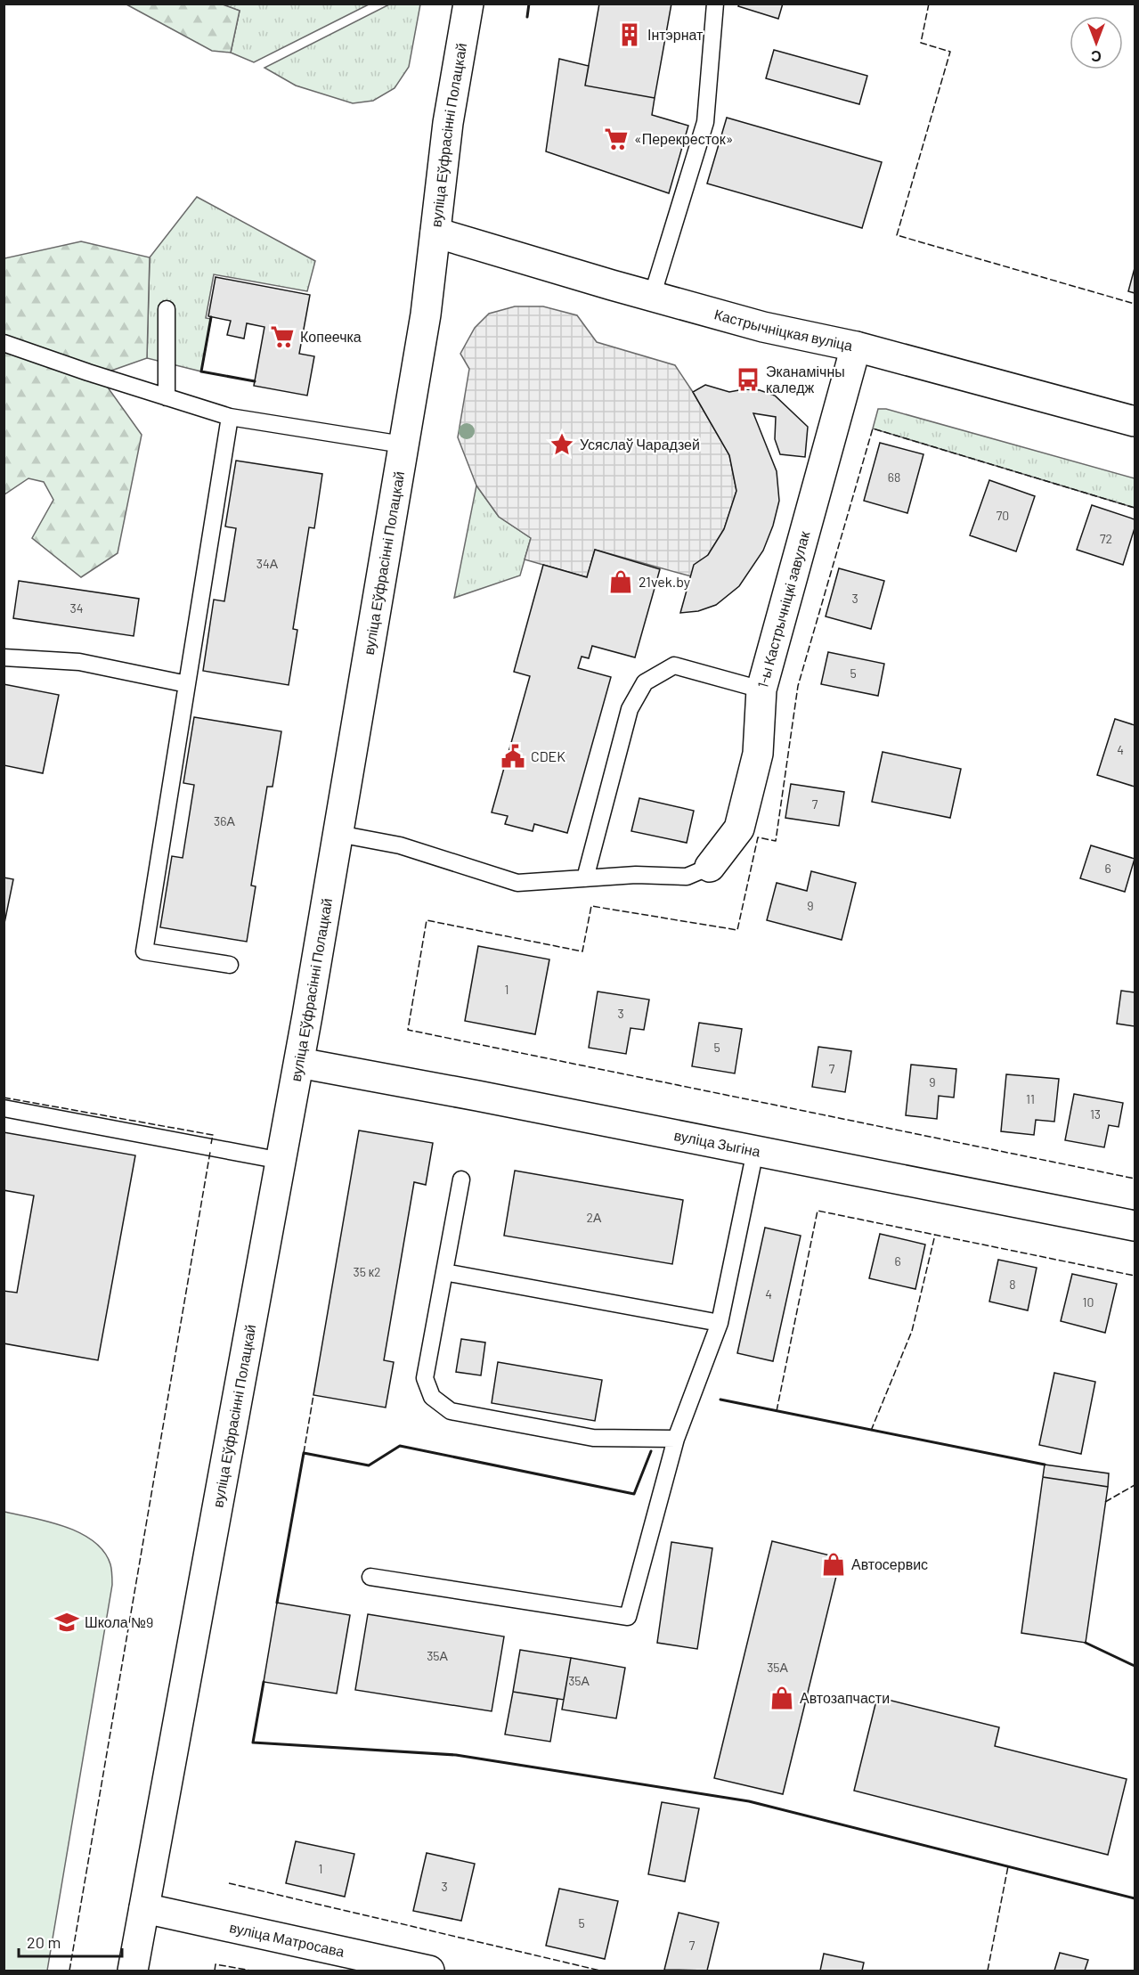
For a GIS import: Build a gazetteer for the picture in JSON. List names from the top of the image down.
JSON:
{
  "streets": {
    "main road": [
      "вуліца Еўфрасінні Полацкай",
      "Кастрычніцкая вуліца",
      "1-ы Кастрычніцкі завулак",
      "вуліца Зыгіна",
      "вуліца Матросава"
    ]
  },
  "crossings": [
    ["вуліца Еўфрасінні Полацкай", "Кастрычніцкая вуліца"],
    ["вуліца Еўфрасінні Полацкай", "вуліца Зыгіна"],
    ["вуліца Еўфрасінні Полацкай", "вуліца Матросава"],
    ["Кастрычніцкая вуліца", "1-ы Кастрычніцкі завулак"]
  ],
  "places": {
    "building": ["Інтэрнат"],
    "supermarket": ["«Перекресток»", "Копеечка"],
    "bus stop": ["Эканамічны каледж"],
    "place": ["Усяслаў Чарадзей"],
    "shop": ["21vek.by", "Автосервис", "Автозапчасти"],
    "public building": ["CDEK"],
    "school or university": ["Школа №9"]
  },
  "house_numbers": [
    "68",
    "70",
    "72",
    "34А",
    "3",
    "34",
    "5",
    "4",
    "7",
    "36А",
    "6",
    "9",
    "1",
    "3",
    "5",
    "7",
    "9",
    "11",
    "13",
    "2А",
    "6",
    "35 к2",
    "8",
    "4",
    "10",
    "35А",
    "35А",
    "35А",
    "1",
    "3",
    "5",
    "7"
  ],
  "scale_bar": "20 m",
  "north": "bottom"
}
